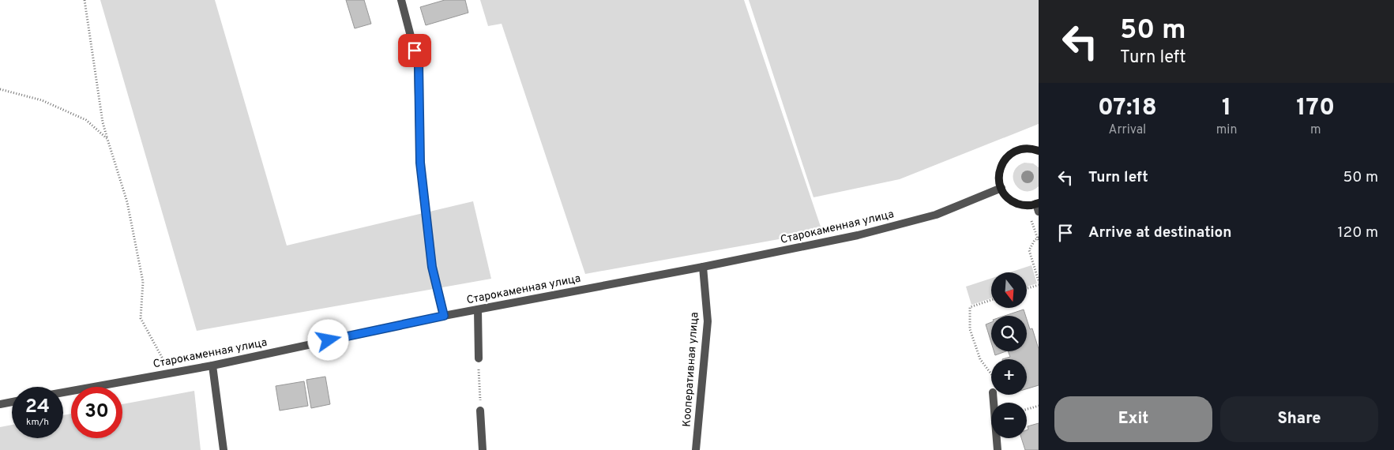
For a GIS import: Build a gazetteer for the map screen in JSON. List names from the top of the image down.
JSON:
{
  "streets": {
    "street": ["Старокаменная улица", "Кооперативная улица"]
  },
  "crossings": [
    ["Старокаменная улица", "Кооперативная улица"]
  ],
  "north": "bottom",
  "page": {
    "turn": ["50 m", "Turn left"],
    "eta": [
      "07:18",
      "Arrival",
      "1",
      "min",
      "170",
      "m"
    ],
    "list": [
      {
        "name": "Turn left",
        "value": "50 m"
      },
      {
        "name": "Arrive at destination",
        "value": "120 m"
      }
    ],
    "map_buttons": ["+", "−"],
    "speed": "24 km/h",
    "limit": "30",
    "buttons": ["Exit", "Share"]
  }
}
